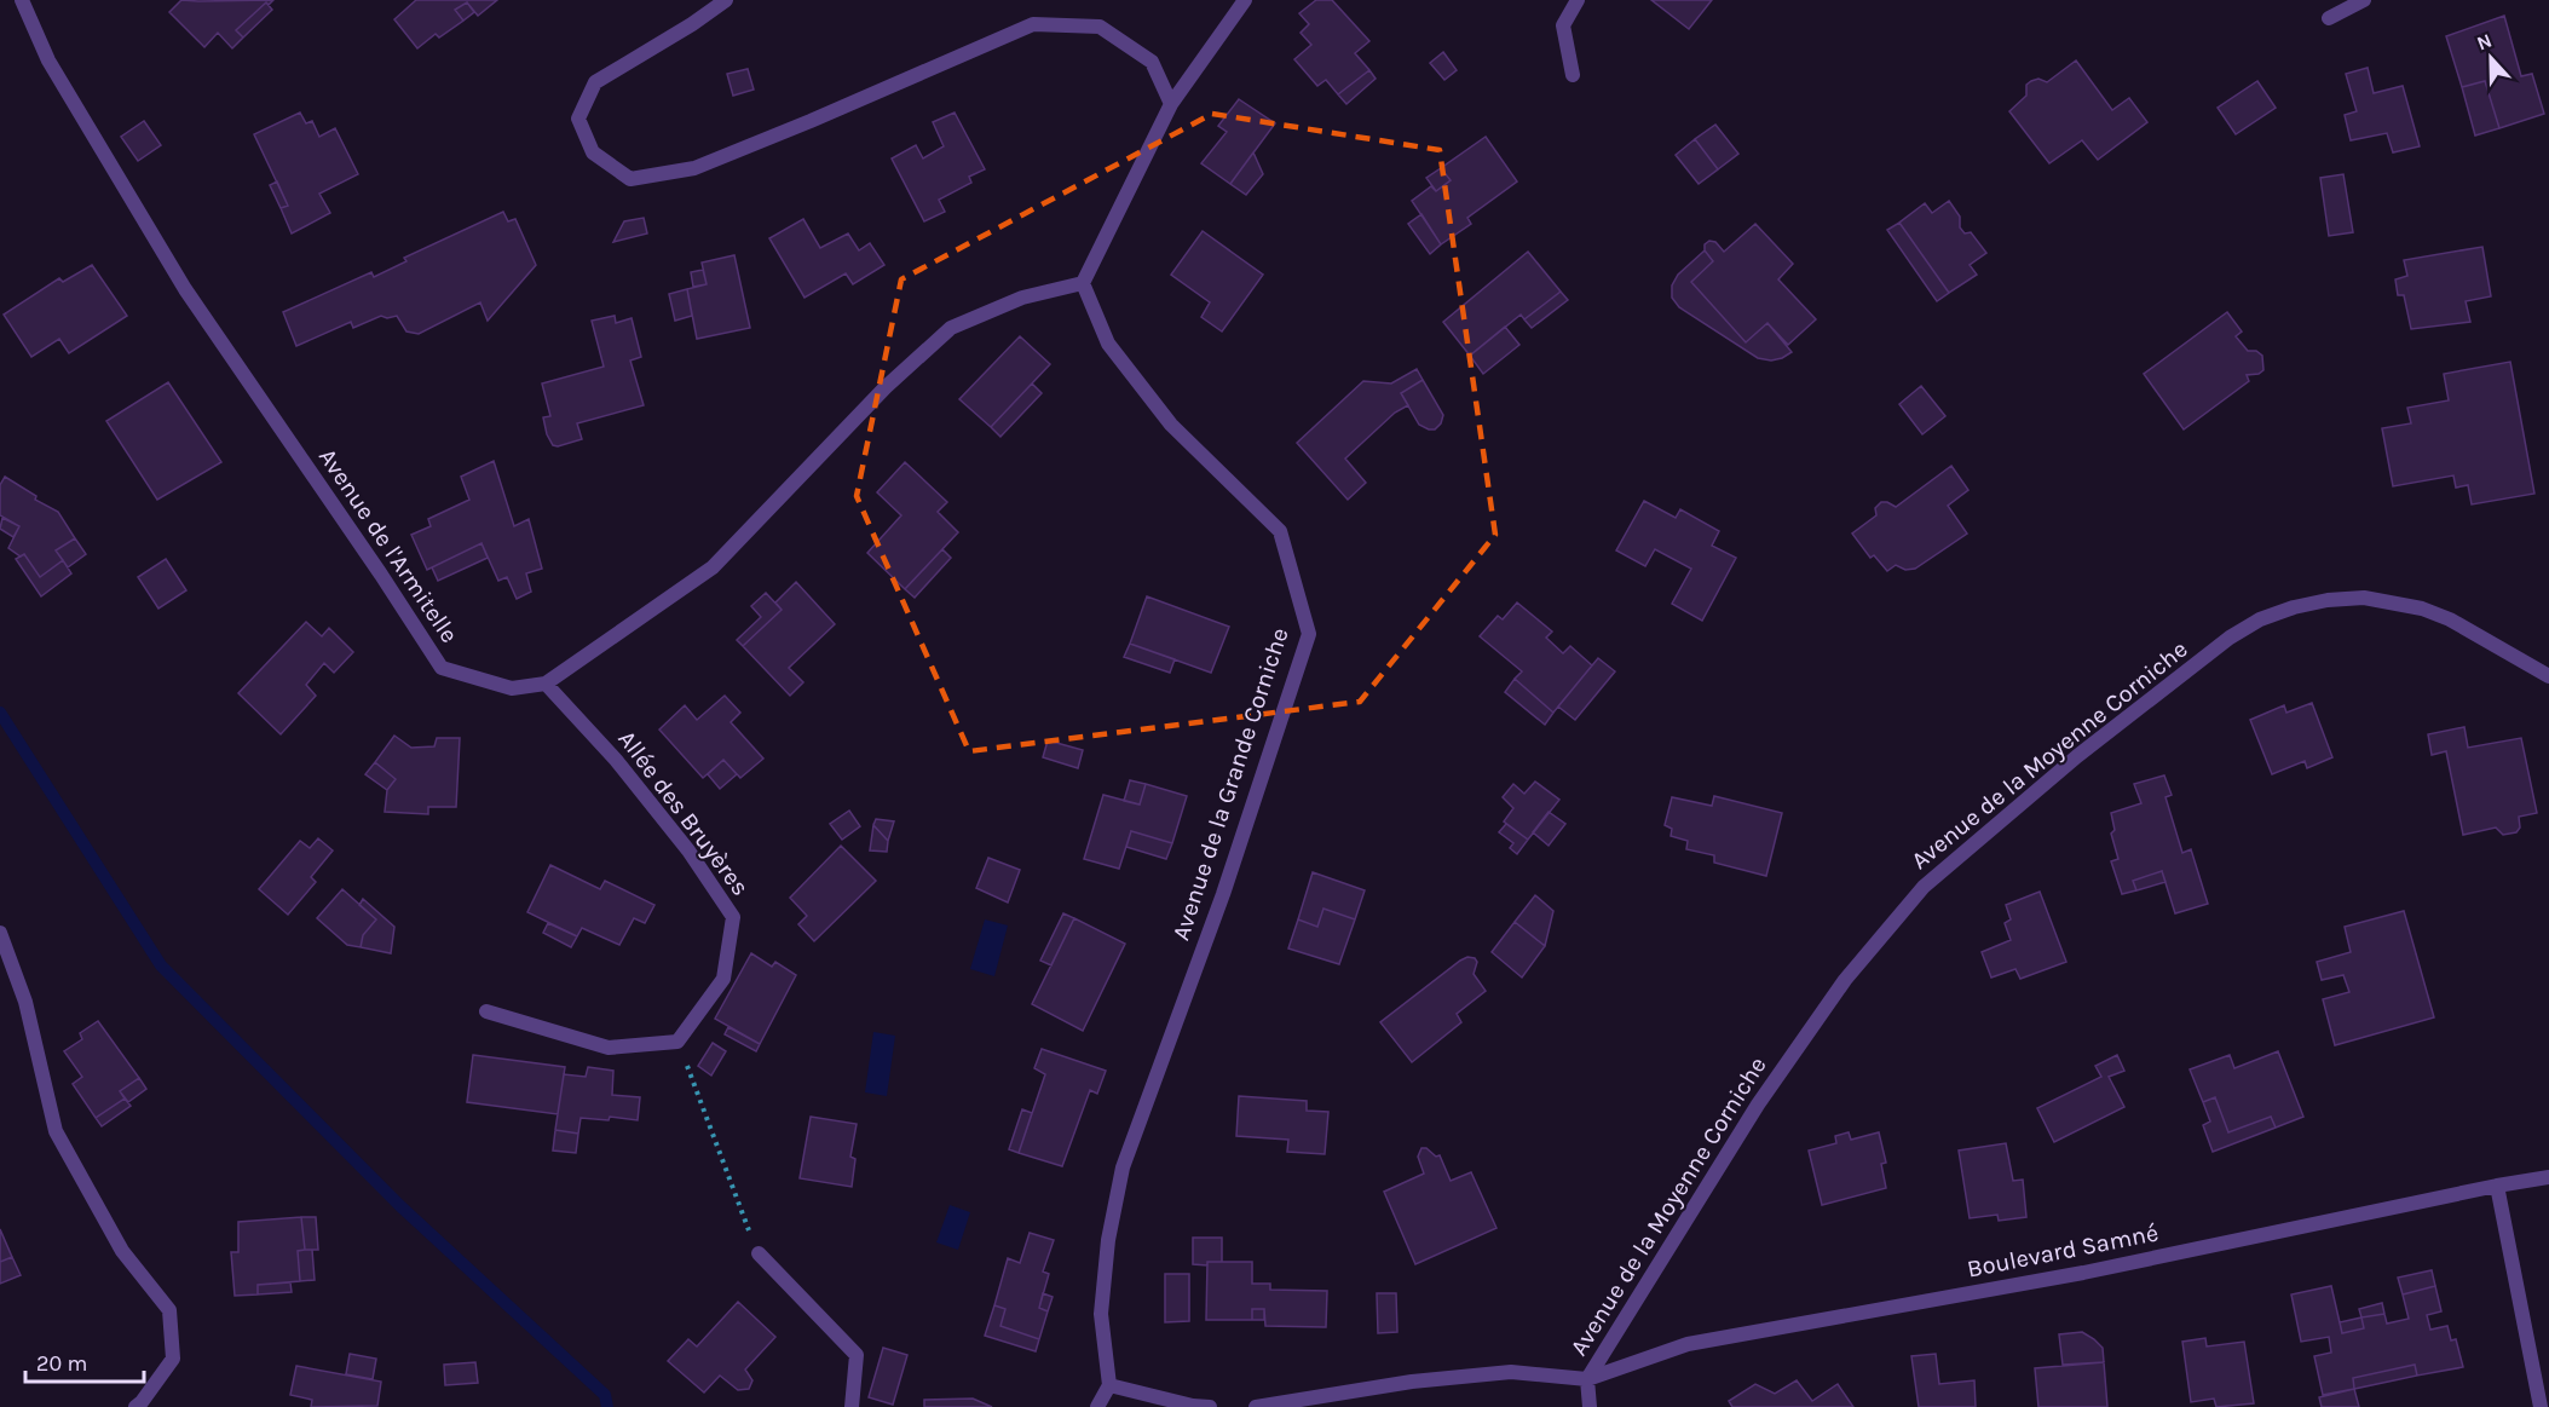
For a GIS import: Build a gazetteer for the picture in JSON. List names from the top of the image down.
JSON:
{
  "streets": {
    "street": [
      "Avenue de l'Armitelle",
      "Avenue de la Moyenne Corniche",
      "Avenue de la Grande Corniche",
      "Allée des Bruyères",
      "Boulevard Samné"
    ]
  },
  "crossings": [
    ["Avenue de l'Armitelle", "Avenue de la Grande Corniche"],
    ["Avenue de l'Armitelle", "Allée des Bruyères"],
    ["Avenue de la Moyenne Corniche", "Boulevard Samné"]
  ],
  "scale_bar": "20 m",
  "north": "top"
}
